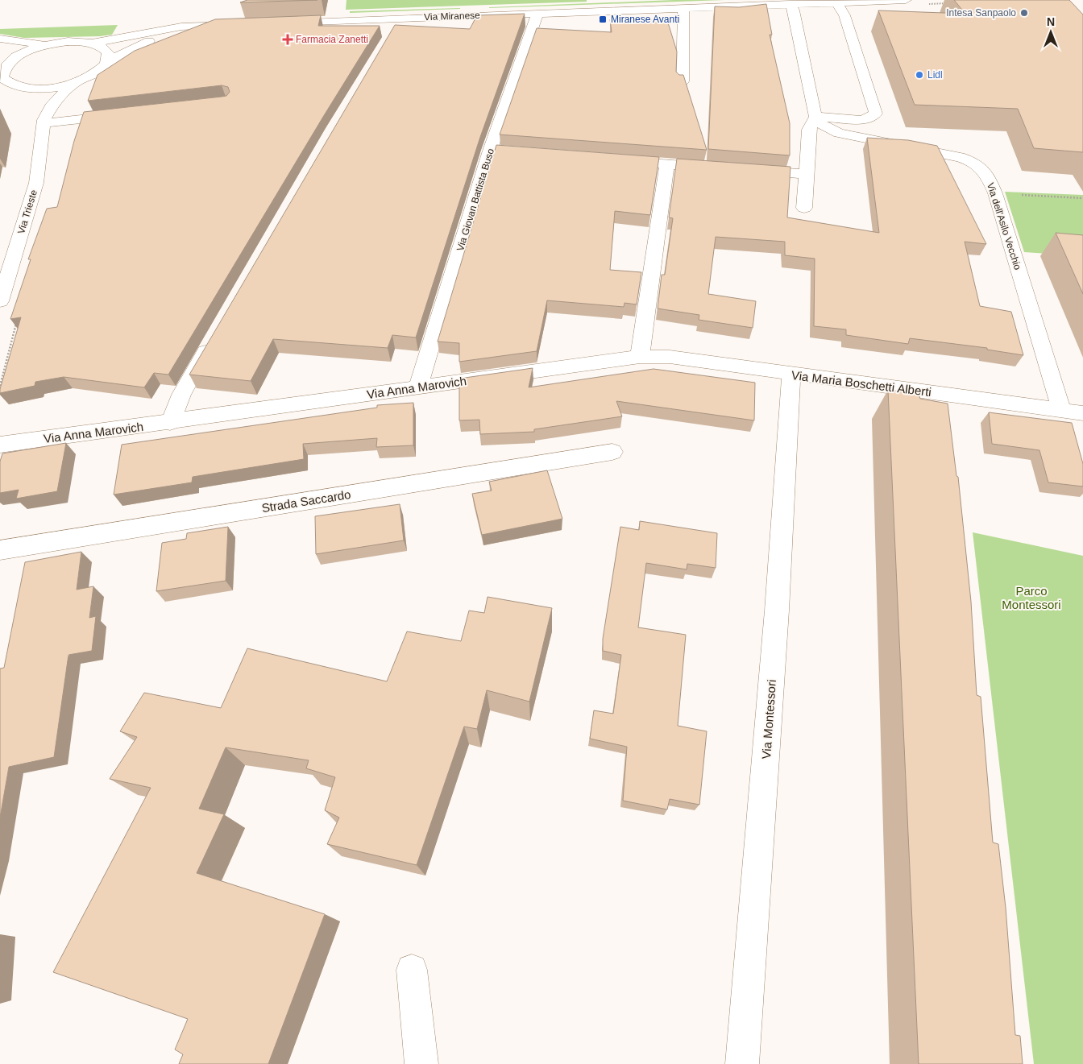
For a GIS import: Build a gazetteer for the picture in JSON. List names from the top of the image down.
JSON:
{
  "streets": {
    "street": [
      "Via Miranese",
      "Via Giovan Battista Buso",
      "Via Trieste",
      "Via dell'Asilo Vecchio",
      "Via Maria Boschetti Alberti",
      "Via Anna Marovich",
      "Strada Saccardo",
      "Via Montessori"
    ]
  },
  "crossings": [
    ["Via Miranese", "Via Giovan Battista Buso"],
    ["Via Giovan Battista Buso", "Via Anna Marovich"],
    ["Via dell'Asilo Vecchio", "Via Maria Boschetti Alberti"],
    ["Via Maria Boschetti Alberti", "Via Anna Marovich"],
    ["Via Maria Boschetti Alberti", "Via Montessori"]
  ],
  "parks": ["Parco Montessori"],
  "places": {
    "other": ["Intesa Sanpaolo", "Lidl"],
    "transit": ["Miranese Avanti"],
    "health": ["Farmacia Zanetti"]
  },
  "north": "top"
}
